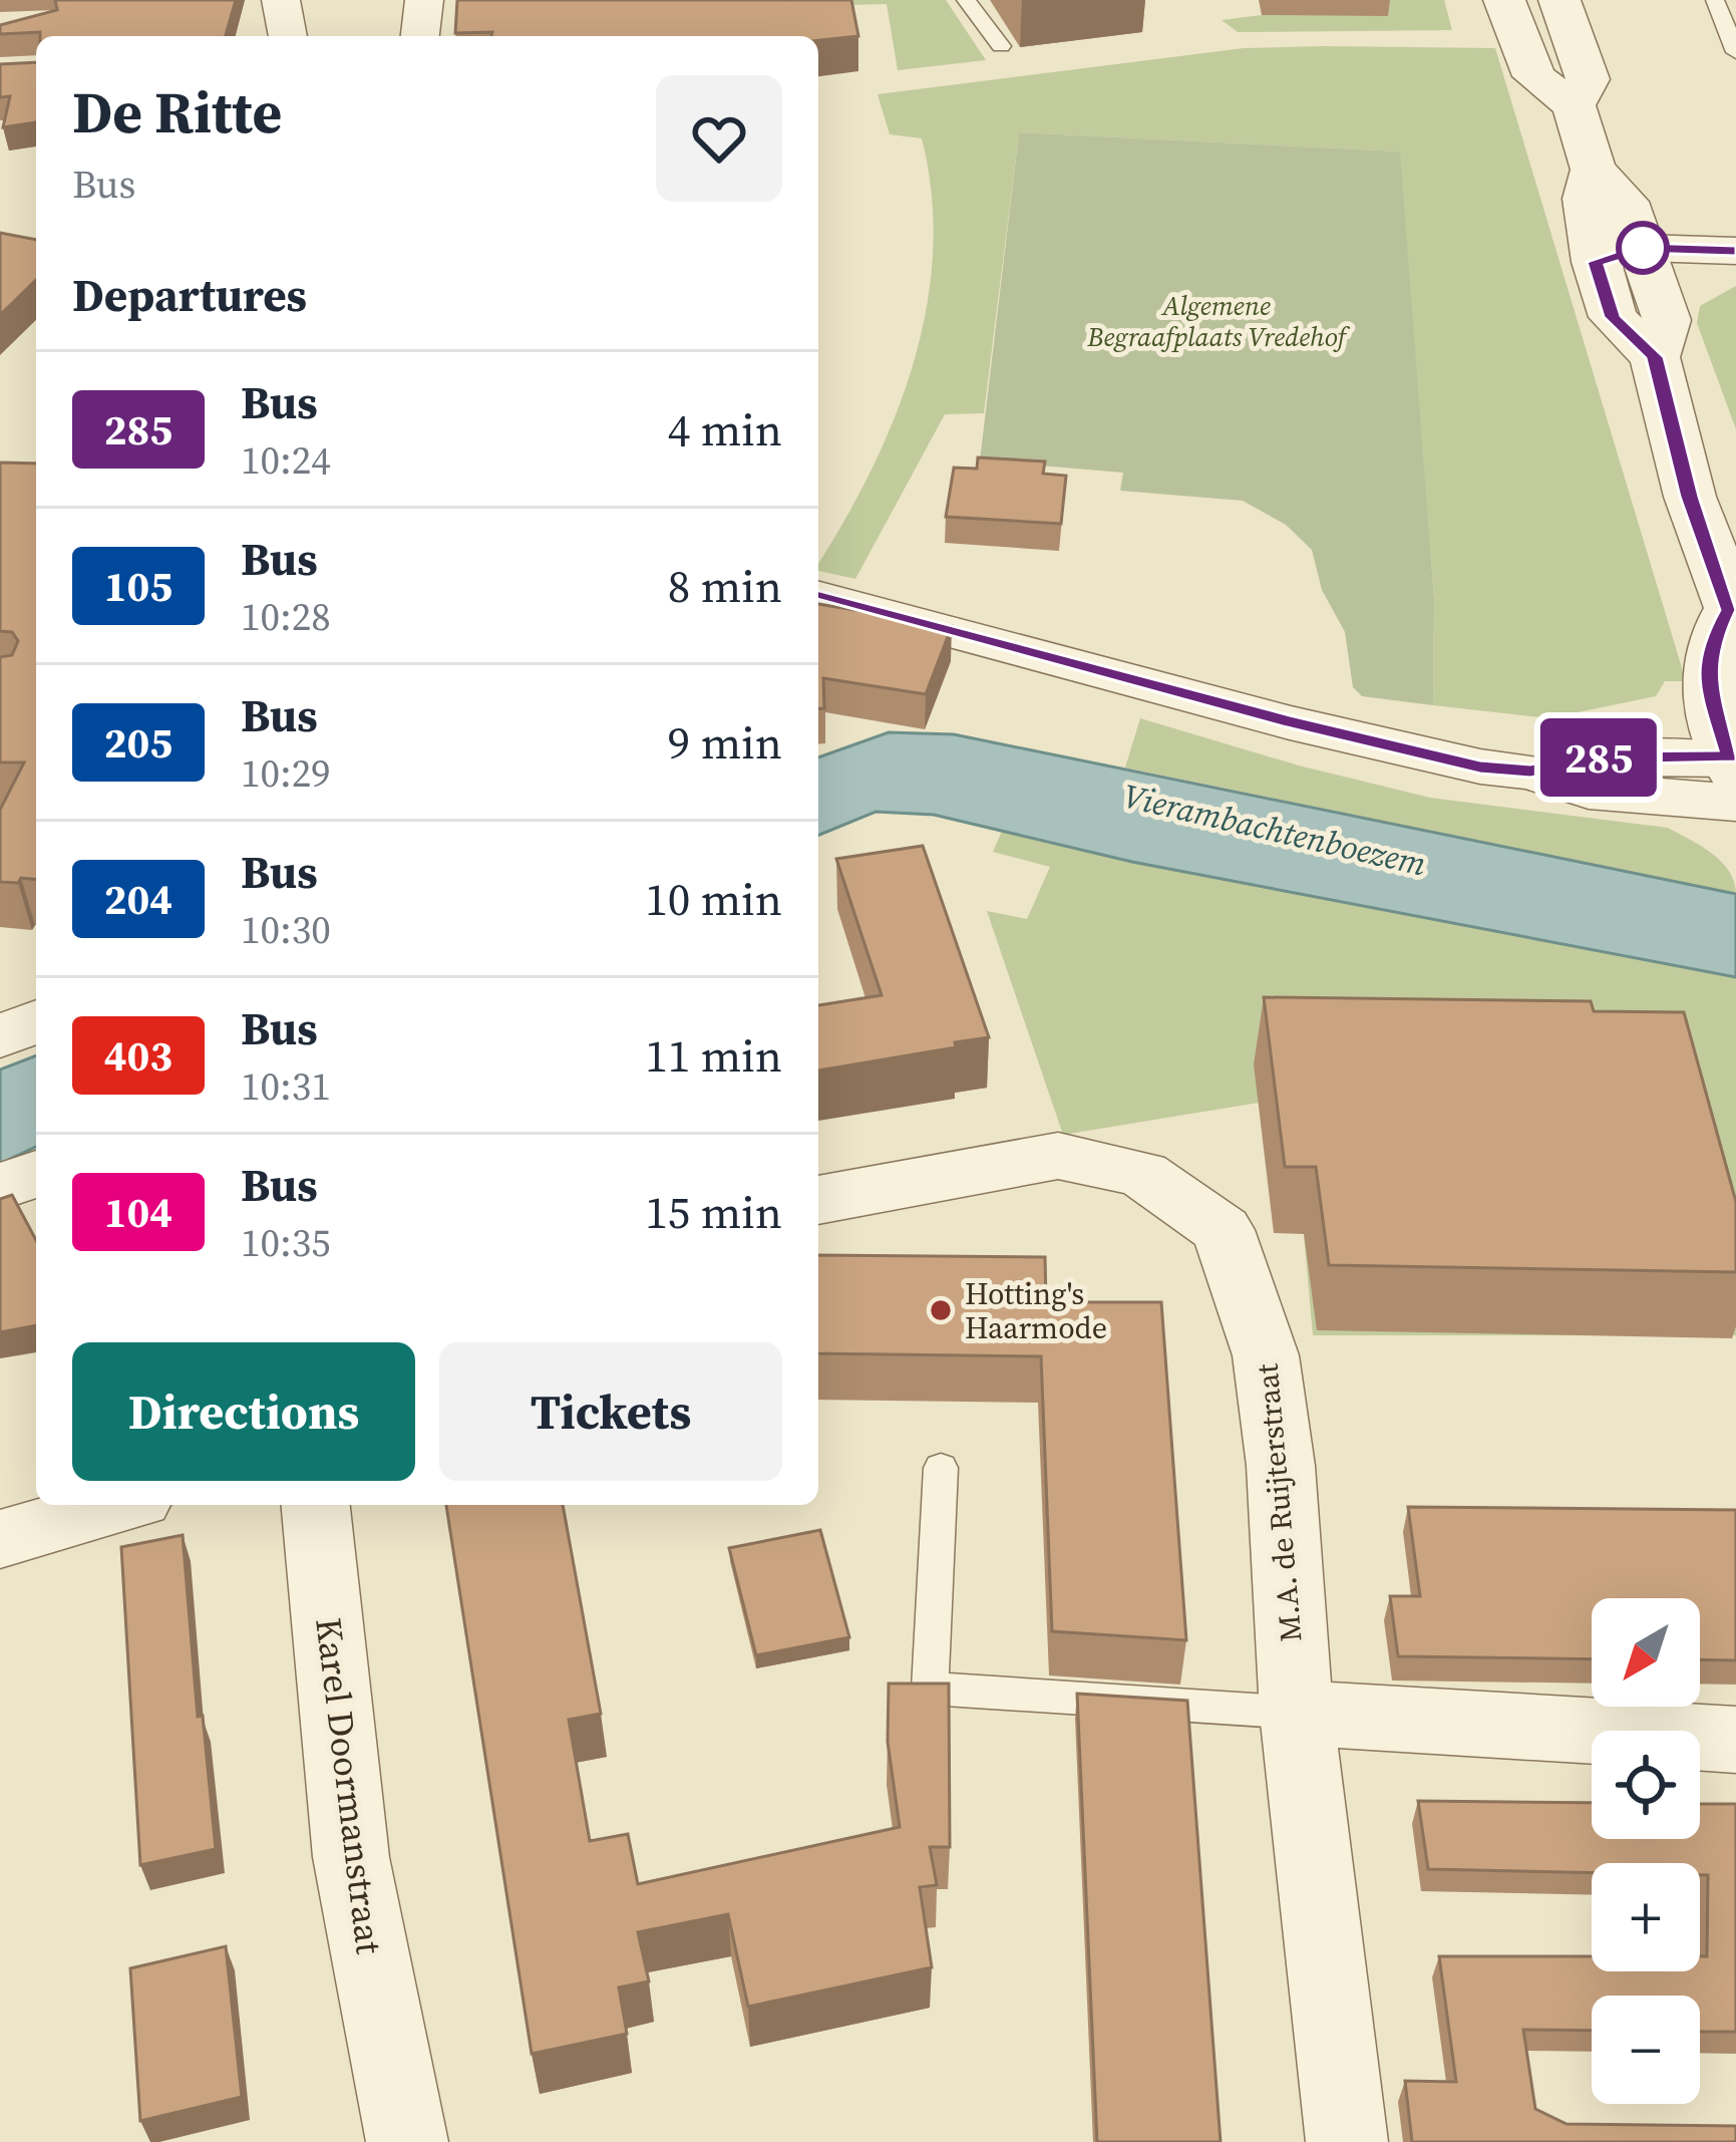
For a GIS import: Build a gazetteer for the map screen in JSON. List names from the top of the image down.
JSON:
{
  "streets": {
    "street": ["M.A. de Ruijterstraat", "Karel Doormanstraat"]
  },
  "water": ["Vierambachtenboezem"],
  "parks": ["Algemene Begraafplaats Vredehof"],
  "places": ["Hotting's Haarmode"],
  "lines": ["bus line 285"],
  "north": "bottom left",
  "page": {
    "on_map": "285",
    "heading": [
      ["De Ritte", "Bus"],
      "Departures"
    ],
    "list": [
      {
        "mark": "285",
        "name": "Bus",
        "note": "10:24",
        "value": "4 min"
      },
      {
        "mark": "105",
        "name": "Bus",
        "note": "10:28",
        "value": "8 min"
      },
      {
        "mark": "205",
        "name": "Bus",
        "note": "10:29",
        "value": "9 min"
      },
      {
        "mark": "204",
        "name": "Bus",
        "note": "10:30",
        "value": "10 min"
      },
      {
        "mark": "403",
        "name": "Bus",
        "note": "10:31",
        "value": "11 min"
      },
      {
        "mark": "104",
        "name": "Bus",
        "note": "10:35",
        "value": "15 min"
      }
    ],
    "buttons": ["Directions", "Tickets"],
    "map_buttons": ["+", "−"]
  }
}
